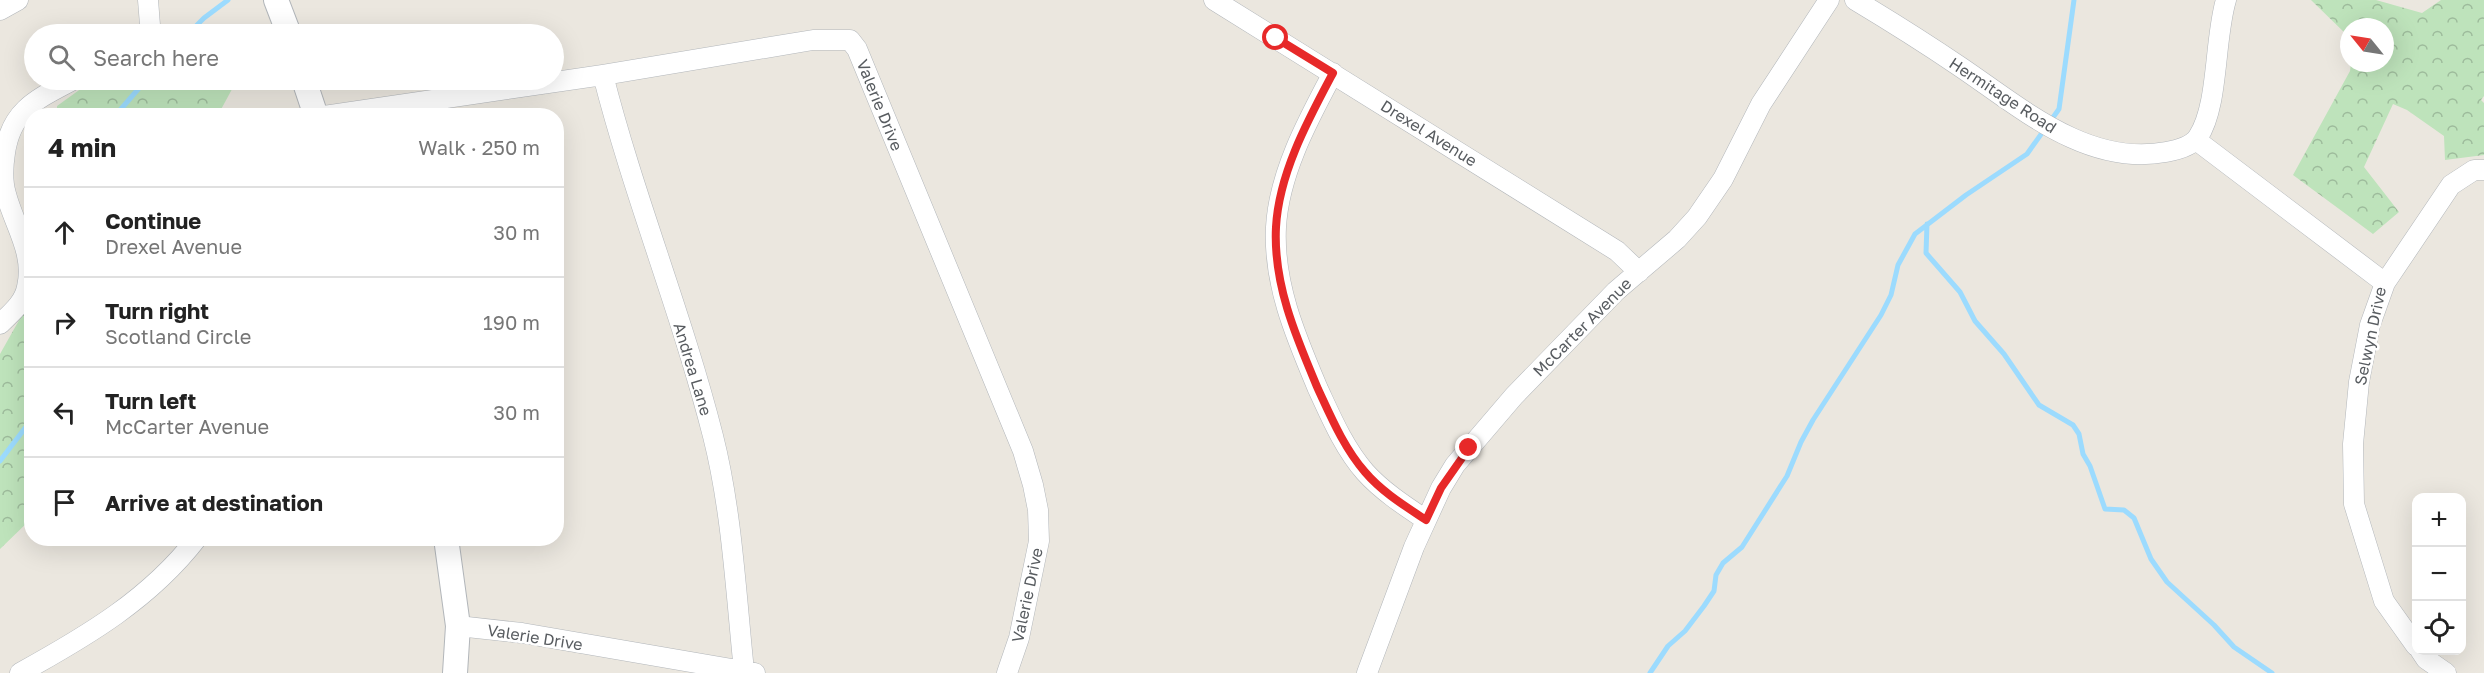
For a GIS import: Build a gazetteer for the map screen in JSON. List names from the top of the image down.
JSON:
{
  "streets": {
    "street": [
      "Hermitage Road",
      "Valerie Drive",
      "Drexel Avenue",
      "McCarter Avenue",
      "Selwyn Drive",
      "Andrea Lane"
    ]
  },
  "crossings": [
    ["Hermitage Road", "Selwyn Drive"],
    ["Valerie Drive", "Andrea Lane"],
    ["Drexel Avenue", "McCarter Avenue"]
  ],
  "north": "top left",
  "page": {
    "search": "Search here",
    "heading": ["4 min", "Walk · 250 m"],
    "list": [
      ["Continue", "Drexel Avenue", "30 m"],
      ["Turn right", "Scotland Circle", "190 m"],
      ["Turn left", "McCarter Avenue", "30 m"],
      "Arrive at destination"
    ],
    "map_buttons": ["+", "−"]
  }
}
